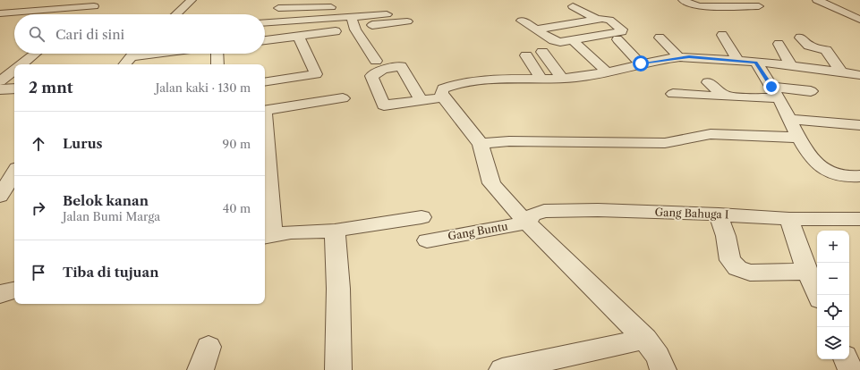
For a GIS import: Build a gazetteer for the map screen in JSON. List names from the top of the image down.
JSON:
{
  "streets": {
    "street": ["Gang Bahuga I", "Gang Buntu"]
  },
  "crossings": [
    ["Gang Bahuga I", "Gang Buntu"]
  ],
  "page": {
    "search": "Cari di sini",
    "heading": ["2 mnt", "Jalan kaki · 130 m"],
    "list": [
      ["Lurus", "90 m"],
      ["Belok kanan", "Jalan Bumi Marga", "40 m"],
      "Tiba di tujuan"
    ],
    "map_buttons": ["+", "−"]
  }
}
